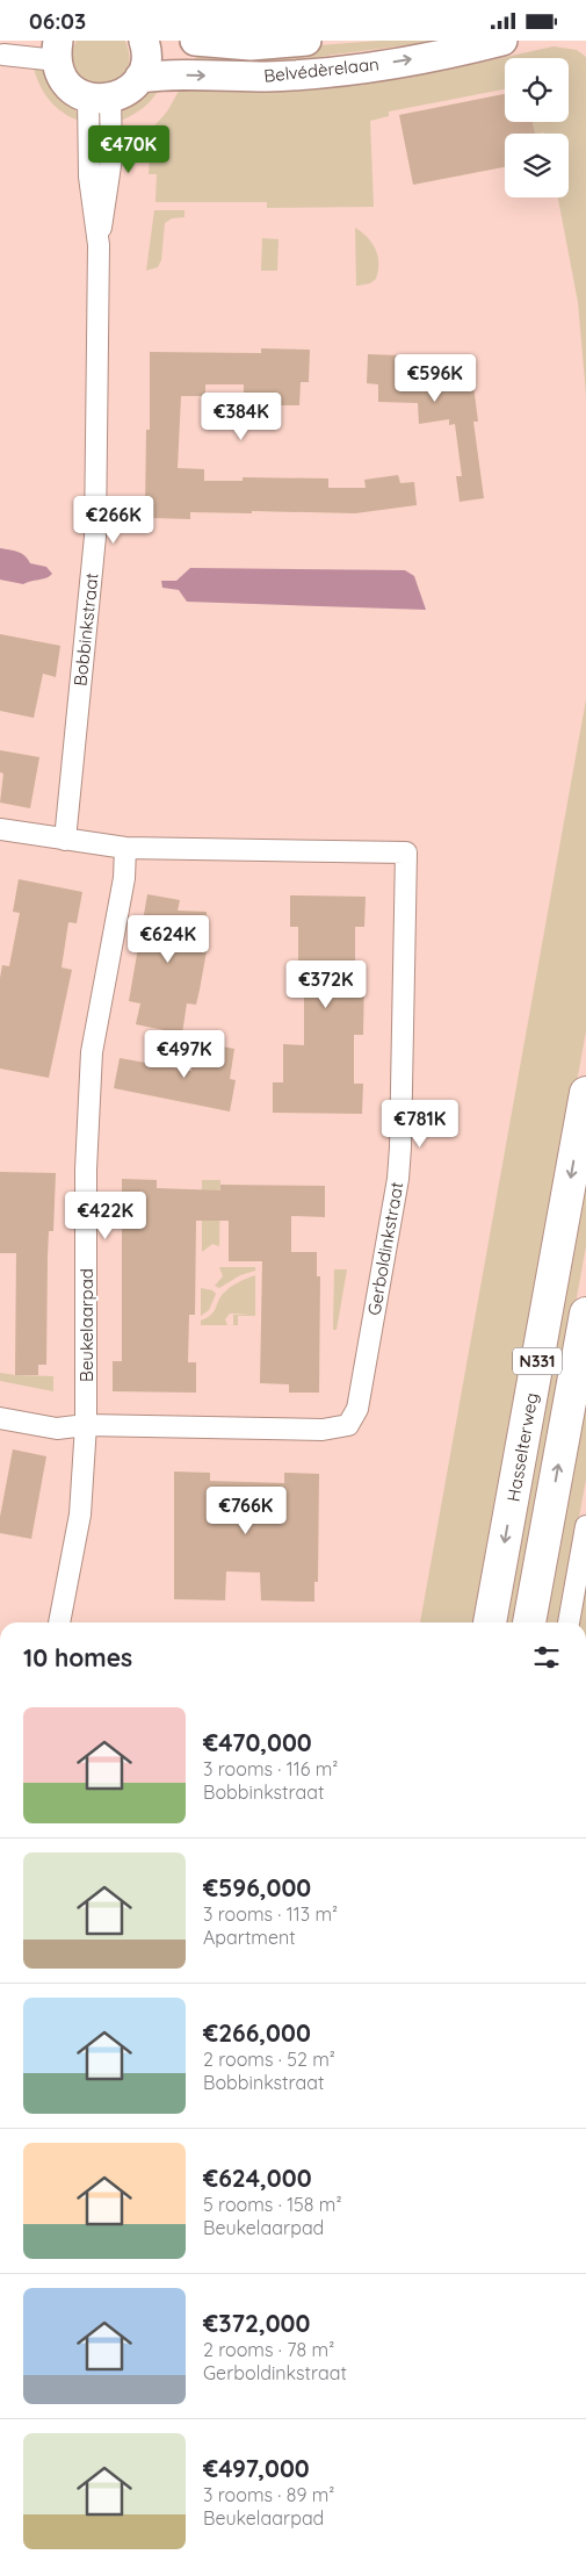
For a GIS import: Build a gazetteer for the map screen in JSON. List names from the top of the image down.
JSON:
{
  "streets": {
    "main road": ["Belvédèrelaan", "N331", "Hasselterweg"],
    "street": ["Bobbinkstraat", "Gerboldinkstraat", "Beukelaarpad"]
  },
  "crossings": [
    ["Bobbinkstraat", "Gerboldinkstraat"],
    ["Gerboldinkstraat", "Beukelaarpad"]
  ],
  "page": {
    "status": "06:03",
    "price": [
      "€470K",
      "€596K",
      "€384K",
      "€266K",
      "€624K",
      "€372K",
      "€497K",
      "€781K",
      "€422K",
      "€766K"
    ],
    "heading": "10 homes",
    "list": [
      {
        "name": "€470,000",
        "note": "3 rooms · 116 m² · Bobbinkstraat"
      },
      {
        "name": "€596,000",
        "note": "3 rooms · 113 m² · Apartment"
      },
      {
        "name": "€266,000",
        "note": "2 rooms · 52 m² · Bobbinkstraat"
      },
      {
        "name": "€624,000",
        "note": "5 rooms · 158 m² · Beukelaarpad"
      },
      {
        "name": "€372,000",
        "note": "2 rooms · 78 m² · Gerboldinkstraat"
      },
      {
        "name": "€497,000",
        "note": "3 rooms · 89 m² · Beukelaarpad"
      }
    ]
  }
}
